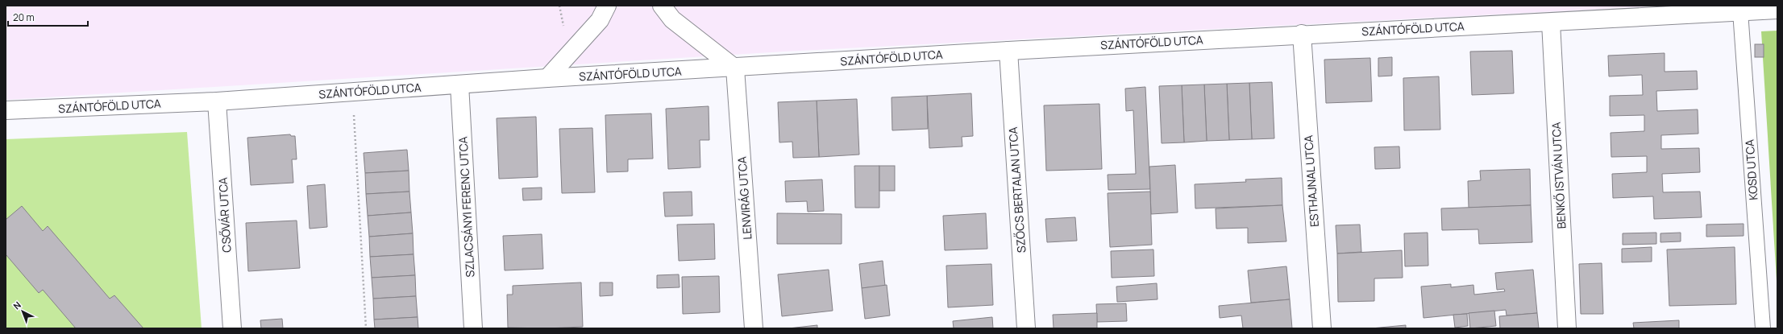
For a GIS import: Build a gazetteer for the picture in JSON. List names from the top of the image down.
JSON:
{
  "streets": {
    "street": [
      "SZÁNTÓFÖLD UTCA",
      "BENKŐ ISTVÁN UTCA",
      "ESTHAJNAL UTCA",
      "SZŐCS BERTALAN UTCA",
      "LENVIRÁG UTCA",
      "SZLACSÁNYI FERENC UTCA",
      "CSŐVÁR UTCA"
    ],
    "lane": ["KOSD UTCA"]
  },
  "crossings": [
    ["SZÁNTÓFÖLD UTCA", "KOSD UTCA"],
    ["SZÁNTÓFÖLD UTCA", "BENKŐ ISTVÁN UTCA"],
    ["SZÁNTÓFÖLD UTCA", "ESTHAJNAL UTCA"],
    ["SZÁNTÓFÖLD UTCA", "SZŐCS BERTALAN UTCA"],
    ["SZÁNTÓFÖLD UTCA", "LENVIRÁG UTCA"],
    ["SZÁNTÓFÖLD UTCA", "SZLACSÁNYI FERENC UTCA"],
    ["SZÁNTÓFÖLD UTCA", "CSŐVÁR UTCA"]
  ],
  "scale_bar": "20 m",
  "north": "top left"
}
